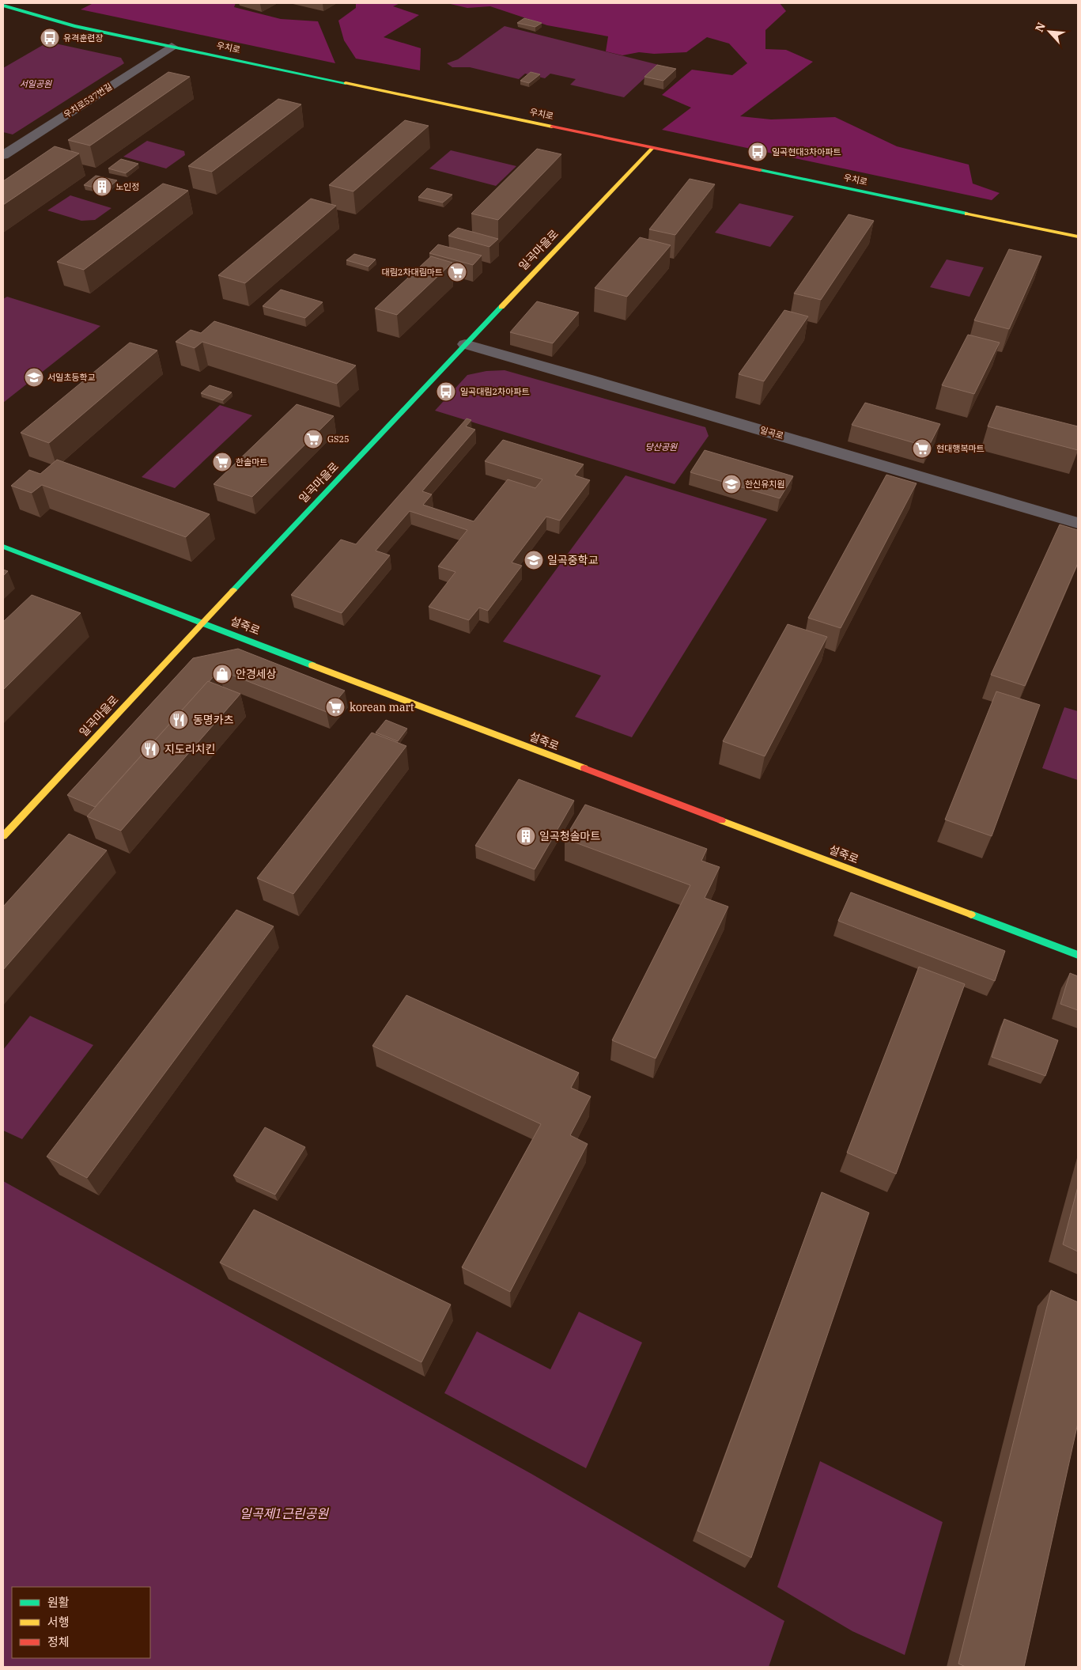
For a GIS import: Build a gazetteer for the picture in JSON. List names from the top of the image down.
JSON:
{
  "streets": {
    "main road": ["우치로", "일곡마을로", "설죽로"],
    "street": ["우치로537번길", "일곡로"]
  },
  "crossings": [
    ["우치로", "우치로537번길"],
    ["우치로", "일곡마을로"],
    ["일곡마을로", "일곡로"],
    ["일곡마을로", "설죽로"]
  ],
  "parks": ["서일공원", "당산공원", "일곡제1근린공원"],
  "places": {
    "bus stop": ["유격훈련장", "일곡현대3차아파트", "일곡대림2차아파트"],
    "building": ["노인정", "일곡청솔마트"],
    "supermarket": [
      "대림2차대림마트",
      "GS25",
      "현대행복마트",
      "한솔마트",
      "korean mart"
    ],
    "school or university": ["서일초등학교", "한신유치원", "일곡중학교"],
    "shop": ["안경세상"],
    "restaurant": ["동명카츠", "지도리치킨"]
  },
  "legend": ["원활", "서행", "정체"],
  "north": "top left"
}
